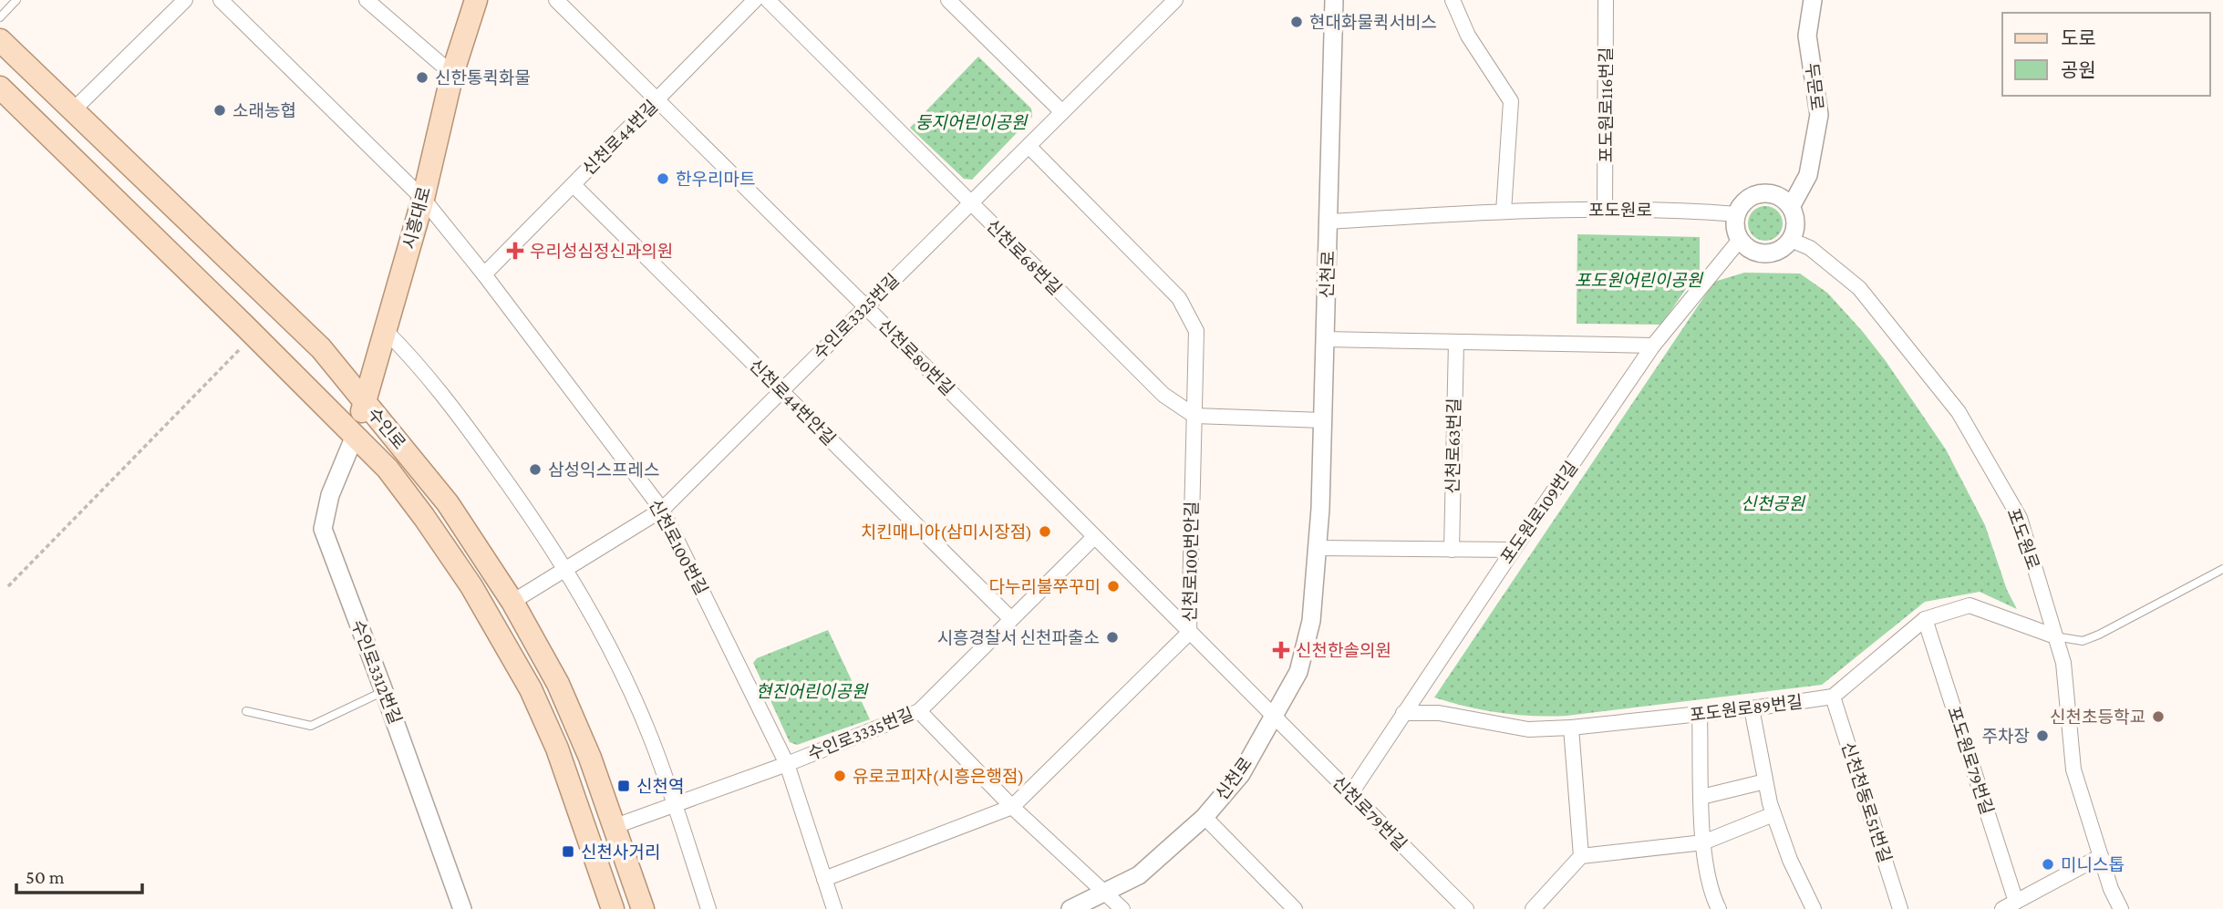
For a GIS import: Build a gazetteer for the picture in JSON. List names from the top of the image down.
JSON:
{
  "streets": {
    "main road": ["시흥대로", "수인로"],
    "street": [
      "두문로",
      "포도원로116번길",
      "신천로44번길",
      "포도원로",
      "신천로68번길",
      "신천로",
      "수인로3325번길",
      "신천로80번길",
      "신천로44번안길",
      "신천로63번길",
      "포도원로109번길",
      "신천로100번길",
      "신천로100번안길",
      "수인로3312번길",
      "포도원로89번길",
      "수인로3335번길",
      "포도원로79번길",
      "신천천동로51번길",
      "신천로79번길"
    ]
  },
  "crossings": [
    ["두문로", "포도원로"],
    ["두문로", "포도원로109번길"],
    ["포도원로116번길", "포도원로"],
    ["신천로44번길", "신천로80번길"],
    ["신천로44번길", "신천로44번안길"],
    ["신천로44번길", "신천로100번길"],
    ["포도원로", "신천로"],
    ["포도원로", "포도원로109번길"],
    ["시흥대로", "수인로"],
    ["시흥대로", "신천로100번길"],
    ["시흥대로", "수인로3312번길"],
    ["신천로68번길", "수인로3325번길"],
    ["신천로68번길", "신천로100번안길"],
    ["신천로", "신천로80번길"],
    ["신천로", "신천로79번길"],
    ["수인로3325번길", "신천로80번길"],
    ["수인로3325번길", "신천로44번안길"],
    ["수인로3325번길", "수인로"],
    ["수인로3325번길", "신천로100번길"],
    ["수인로3325번길", "신천로100번안길"],
    ["신천로80번길", "신천로100번안길"],
    ["신천로80번길", "수인로3335번길"],
    ["신천로80번길", "신천로79번길"],
    ["신천로44번안길", "수인로3335번길"],
    ["수인로", "수인로3312번길"],
    ["수인로", "수인로3335번길"],
    ["포도원로109번길", "포도원로89번길"],
    ["포도원로109번길", "신천로79번길"],
    ["신천로100번길", "신천로100번안길"],
    ["신천로100번길", "수인로3335번길"],
    ["포도원로89번길", "신천천동로51번길"]
  ],
  "parks": [
    "둥지어린이공원",
    "포도원어린이공원",
    "신천공원",
    "현진어린이공원"
  ],
  "places": {
    "other": [
      "현대화물퀵서비스",
      "신한통퀵화물",
      "소래농협",
      "한우리마트",
      "삼성익스프레스",
      "치킨매니아(삼미시장점)",
      "다누리불쭈꾸미",
      "시흥경찰서 신천파출소",
      "신천초등학교",
      "주차장",
      "유로코피자(시흥은행점)",
      "미니스톱"
    ],
    "health": ["우리성심정신과의원", "신천한솔의원"],
    "transit": ["신천역", "신천사거리"]
  },
  "legend": ["도로", "공원"],
  "scale_bar": "50 m"
}
